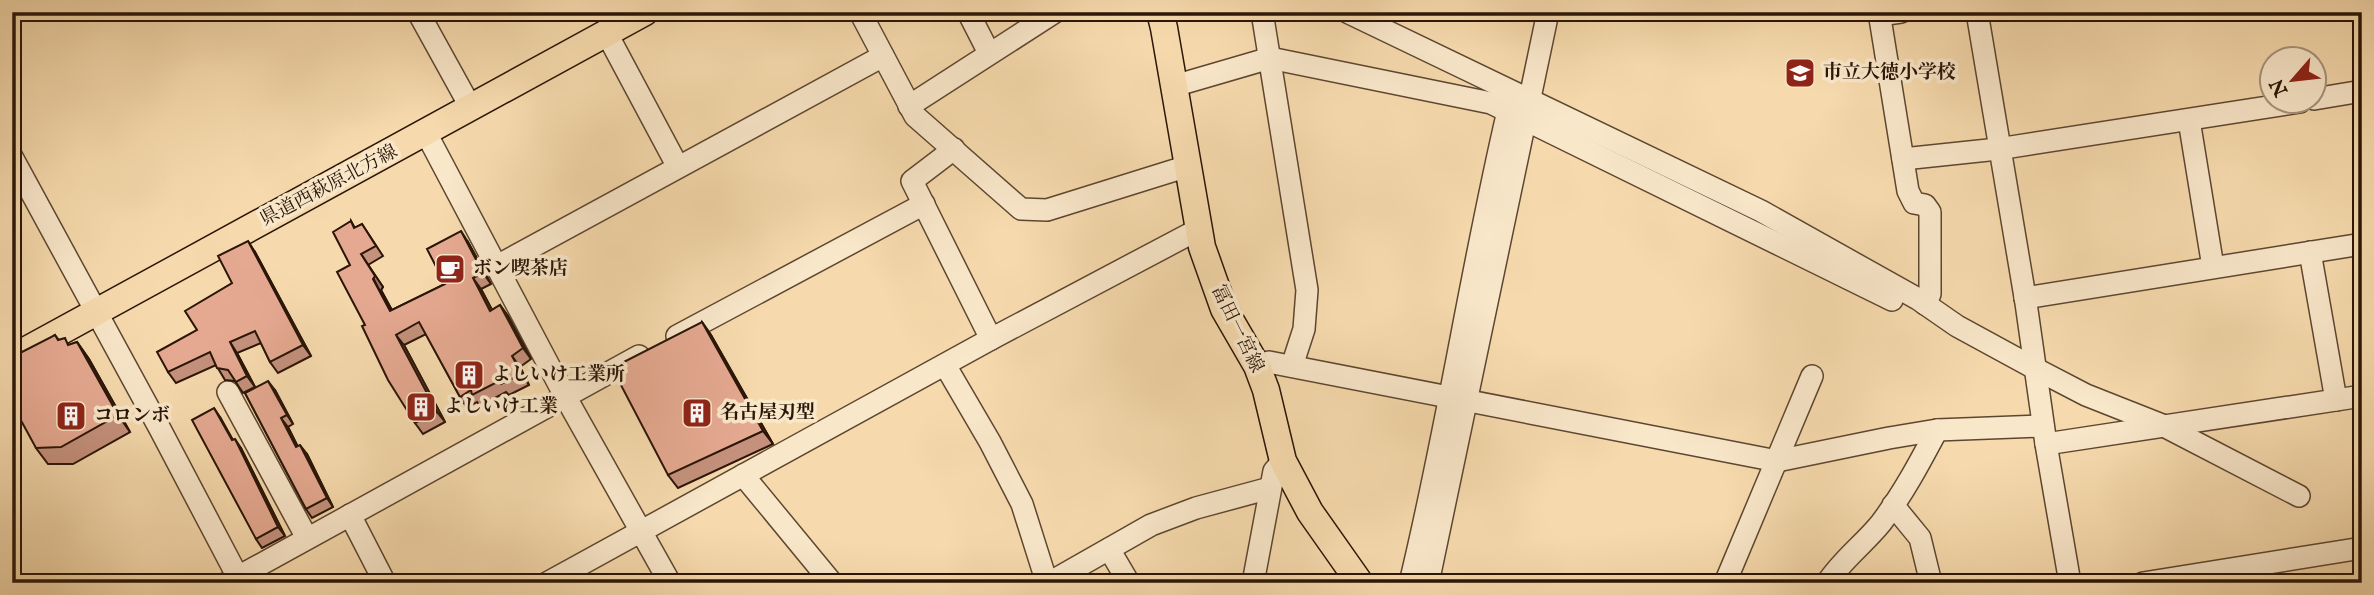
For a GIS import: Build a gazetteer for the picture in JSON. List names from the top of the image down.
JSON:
{
  "streets": {
    "main road": ["県道西萩原北方線", "冨田一宮線"]
  },
  "places": {
    "school or university": ["市立大徳小学校"],
    "cafe": ["ボン喫茶店"],
    "building": [
      "よしいけ工業所",
      "よしいけ工業",
      "名古屋刃型",
      "コロンボ"
    ]
  },
  "north": "bottom left"
}
